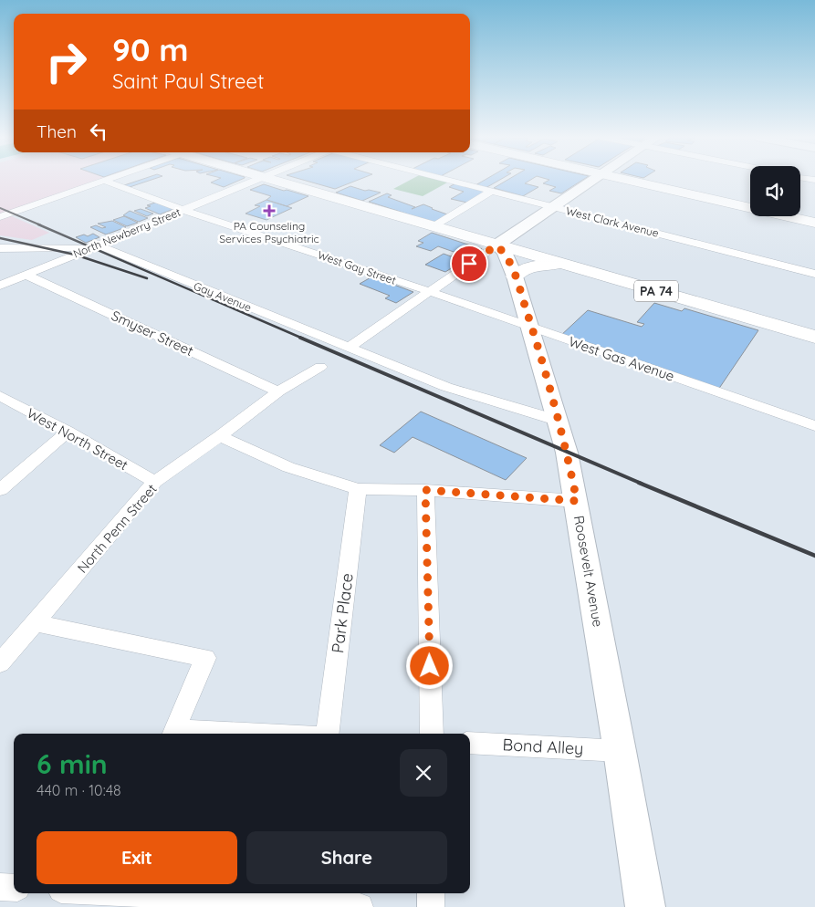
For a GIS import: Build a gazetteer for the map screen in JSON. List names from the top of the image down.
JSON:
{
  "streets": {
    "main road": ["PA 74", "Roosevelt Avenue"],
    "street": [
      "West Clark Avenue",
      "North Newberry Street",
      "West Gay Street",
      "Gay Avenue",
      "Smyser Street",
      "West Gas Avenue",
      "West North Street",
      "North Penn Street",
      "Park Place",
      "Bond Alley"
    ]
  },
  "crossings": [
    ["North Newberry Street", "West Gay Street"],
    ["North Newberry Street", "Gay Avenue"],
    ["North Newberry Street", "Smyser Street"],
    ["West Gay Street", "West Gas Avenue"],
    ["PA 74", "Roosevelt Avenue"],
    ["Gay Avenue", "Roosevelt Avenue"],
    ["Smyser Street", "North Penn Street"],
    ["West Gas Avenue", "Roosevelt Avenue"],
    ["West North Street", "North Penn Street"],
    ["Roosevelt Avenue", "Bond Alley"]
  ],
  "places": {
    "health": ["PA Counseling Services Psychiatric"]
  },
  "page": {
    "turn": ["90 m", "Saint Paul Street"],
    "then": "Then",
    "heading": ["6 min", "440 m · 10:48"],
    "buttons": ["Exit", "Share"]
  }
}
